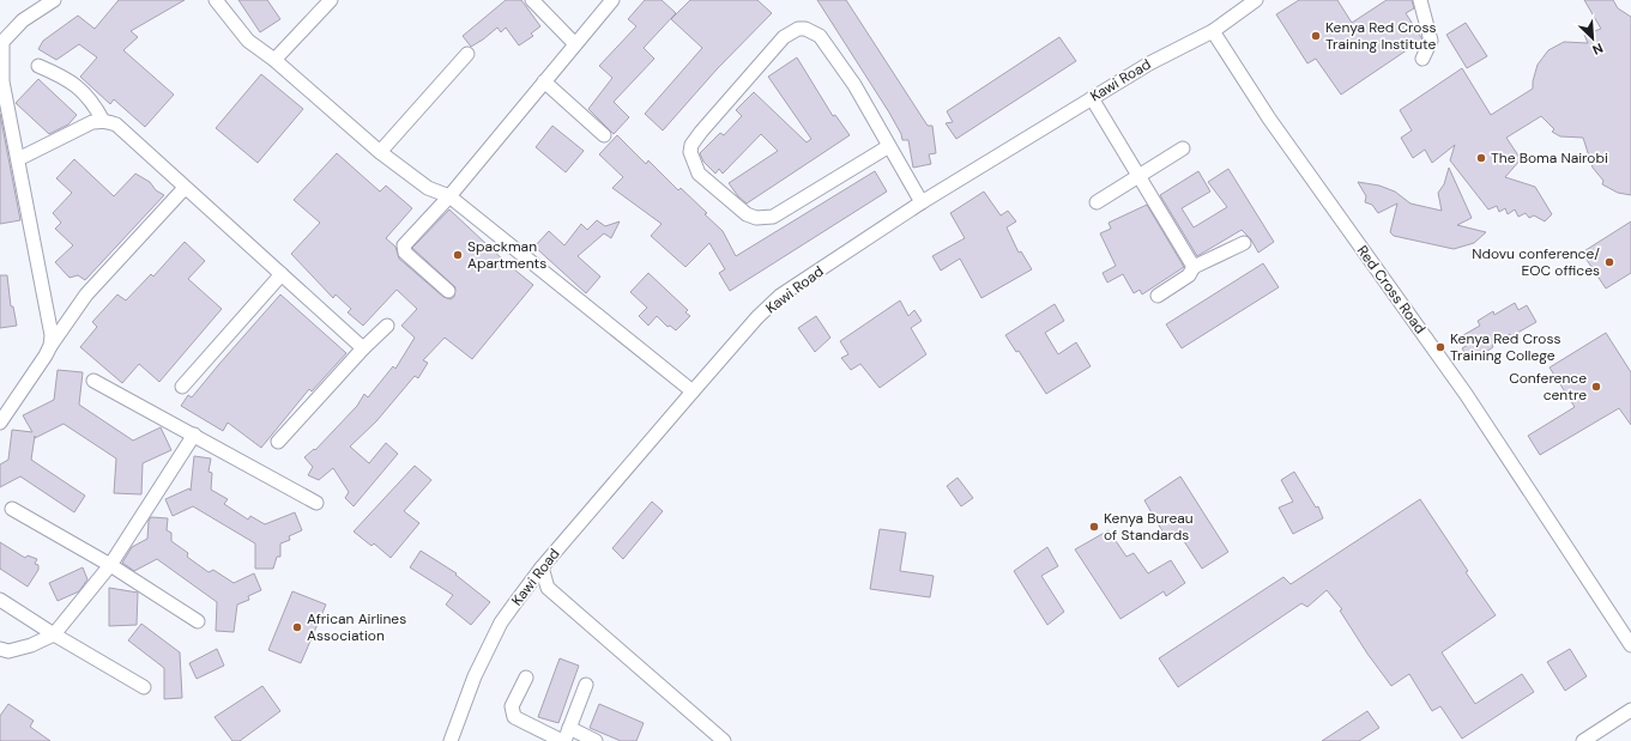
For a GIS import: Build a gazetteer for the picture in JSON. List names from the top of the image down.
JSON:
{
  "streets": {
    "street": ["Kawi Road", "Red Cross Road"]
  },
  "crossings": [
    ["Kawi Road", "Red Cross Road"]
  ],
  "places": [
    "Kenya Red Cross Training Institute",
    "The Boma Nairobi",
    "Spackman Apartments",
    "Ndovu conference/ EOC offices",
    "Kenya Red Cross Training College",
    "Conference centre",
    "Kenya Bureau of Standards",
    "African Airlines Association"
  ],
  "north": "bottom right"
}
